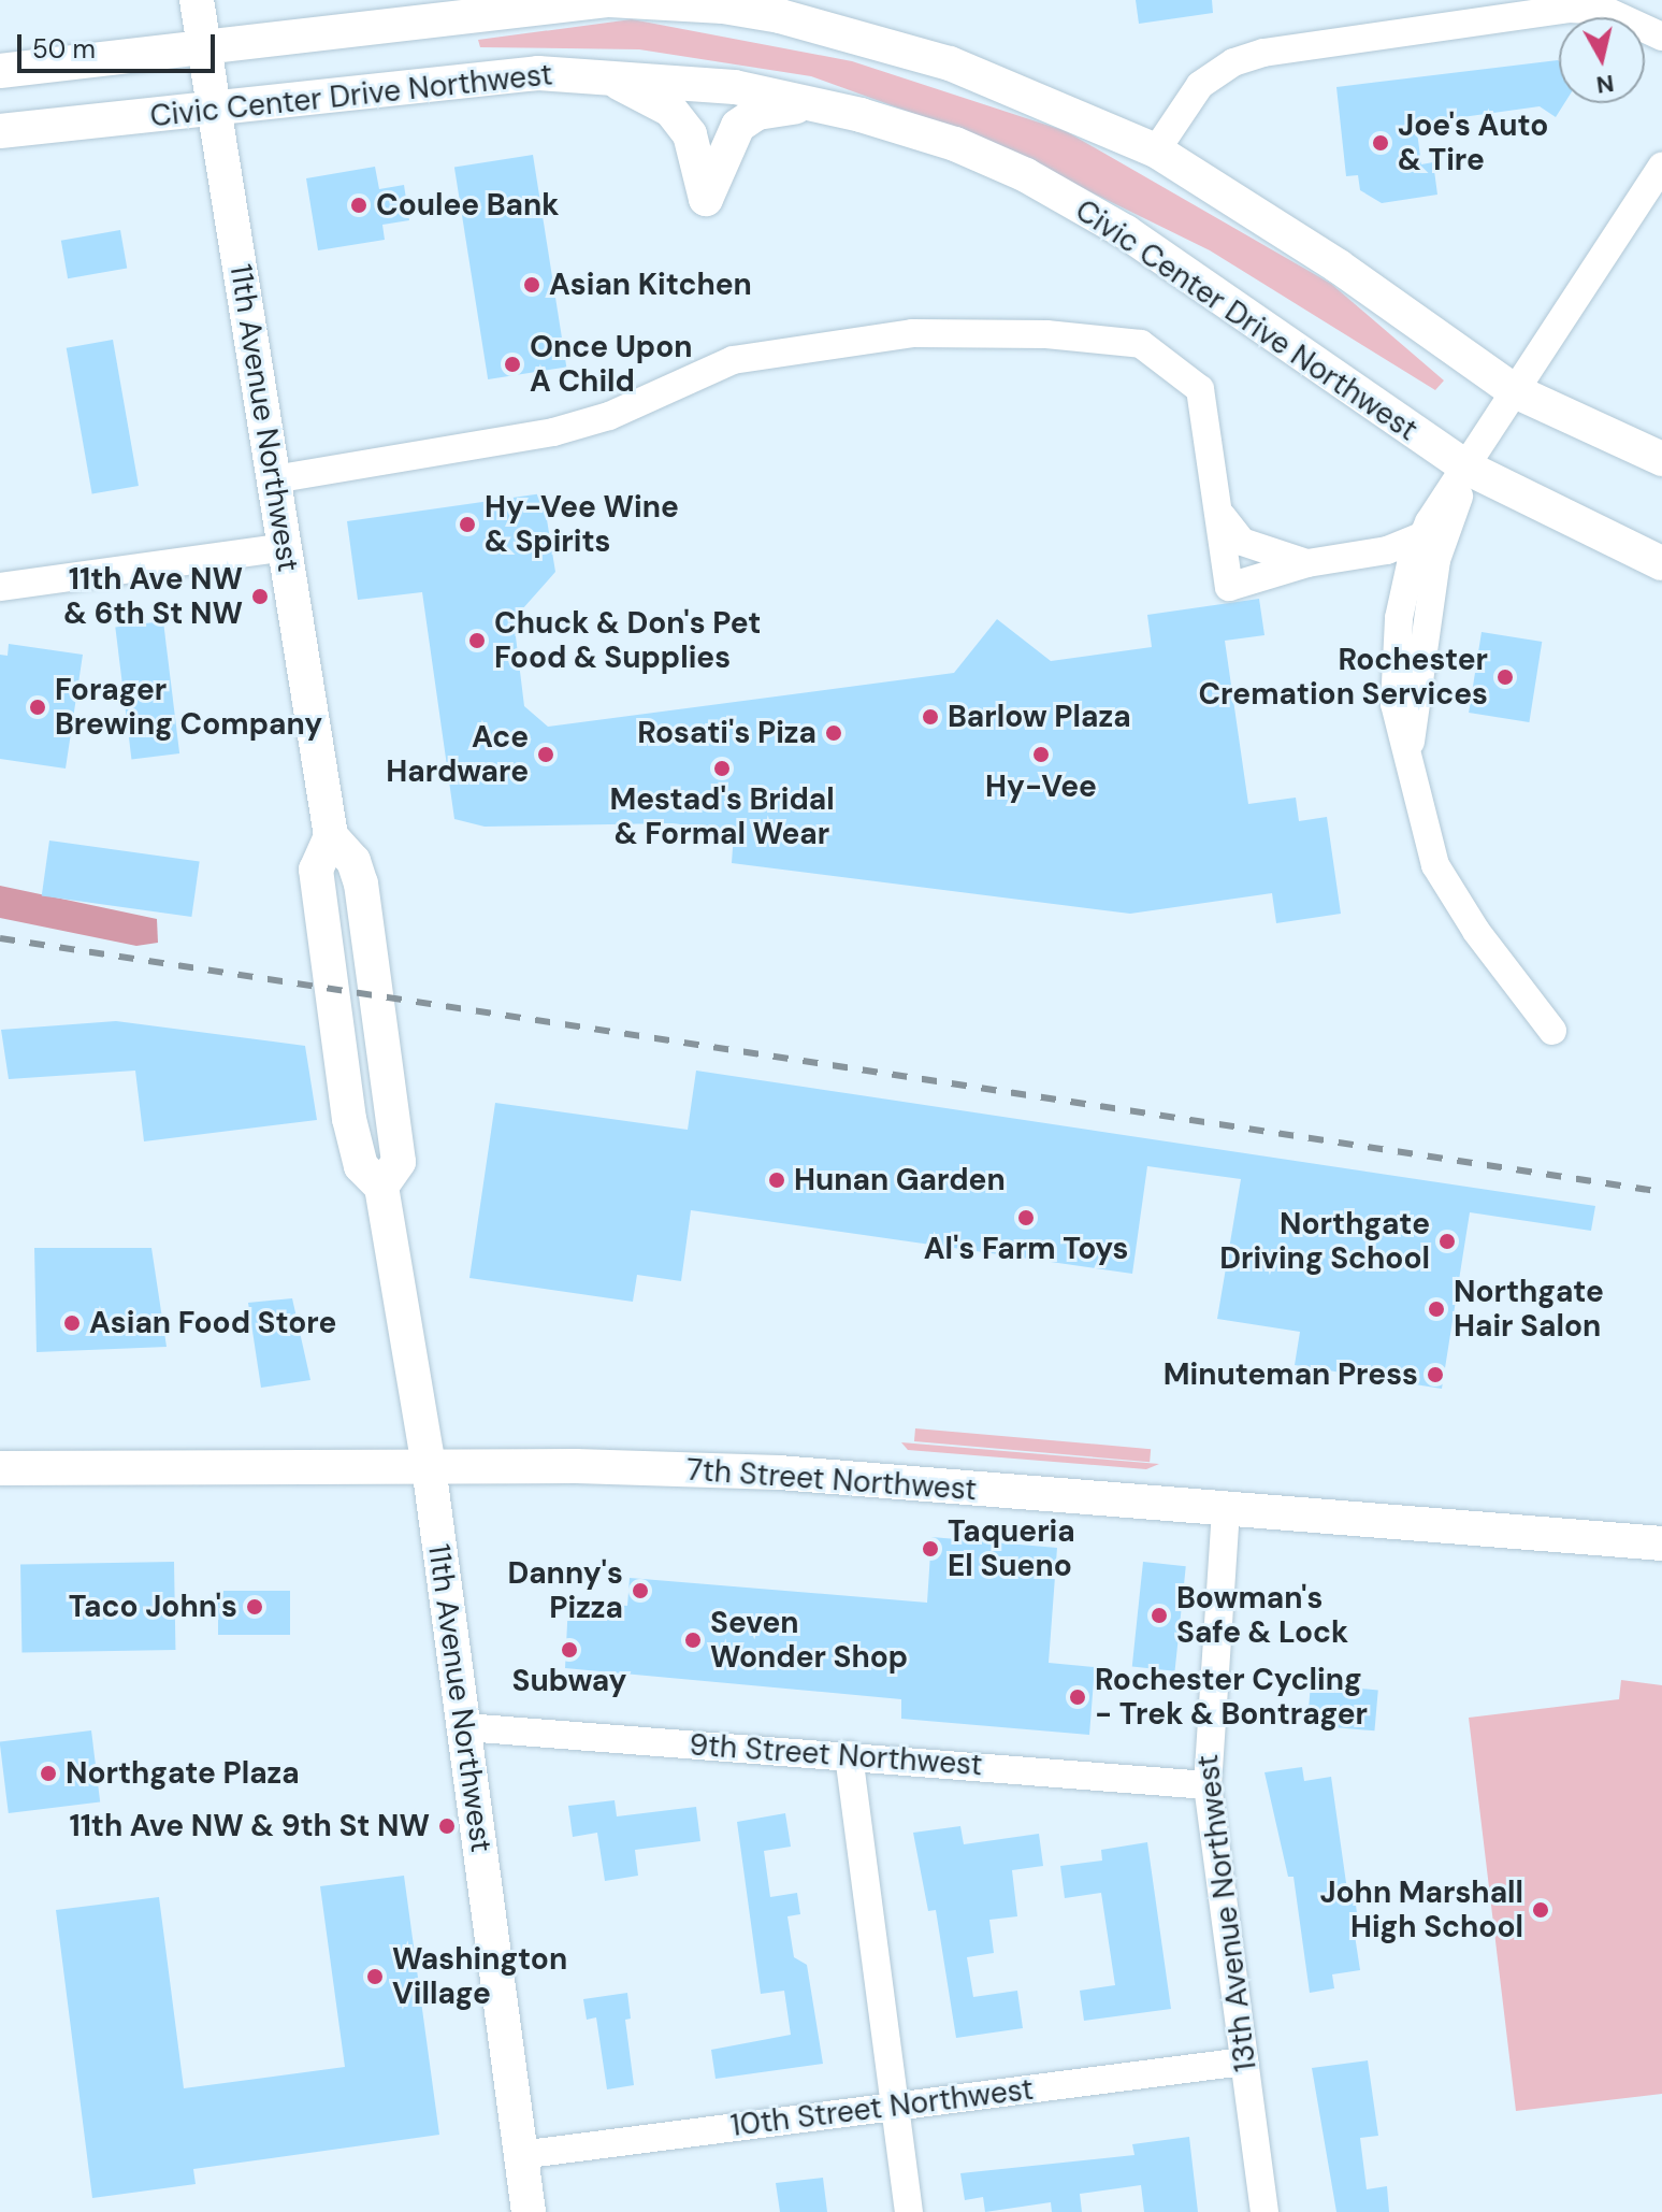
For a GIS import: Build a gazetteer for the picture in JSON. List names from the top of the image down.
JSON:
{
  "streets": {
    "main road": ["Civic Center Drive Northwest", "11th Avenue Northwest", "7th Street Northwest"],
    "street": ["9th Street Northwest", "13th Avenue Northwest", "10th Street Northwest"]
  },
  "crossings": [
    ["Civic Center Drive Northwest", "11th Avenue Northwest"],
    ["11th Avenue Northwest", "7th Street Northwest"],
    ["11th Avenue Northwest", "9th Street Northwest"],
    ["11th Avenue Northwest", "10th Street Northwest"],
    ["7th Street Northwest", "13th Avenue Northwest"],
    ["9th Street Northwest", "13th Avenue Northwest"],
    ["13th Avenue Northwest", "10th Street Northwest"]
  ],
  "places": [
    "Joe's Auto & Tire",
    "Coulee Bank",
    "Asian Kitchen",
    "Once Upon A Child",
    "Hy-Vee Wine & Spirits",
    "11th Ave NW & 6th St NW",
    "Chuck & Don's Pet Food & Supplies",
    "Rochester Cremation Services",
    "Forager Brewing Company",
    "Barlow Plaza",
    "Rosati's Piza",
    "Ace Hardware",
    "Hy-Vee",
    "Mestad's Bridal & Formal Wear",
    "Hunan Garden",
    "Al's Farm Toys",
    "Northgate Driving School",
    "Northgate Hair Salon",
    "Asian Food Store",
    "Minuteman Press",
    "Taqueria El Sueno",
    "Danny's Pizza",
    "Taco John's",
    "Bowman's Safe & Lock",
    "Seven Wonder Shop",
    "Subway",
    "Rochester Cycling - Trek & Bontrager",
    "Northgate Plaza",
    "11th Ave NW & 9th St NW",
    "John Marshall High School",
    "Washington Village"
  ],
  "scale_bar": "50 m",
  "north": "bottom"
}
